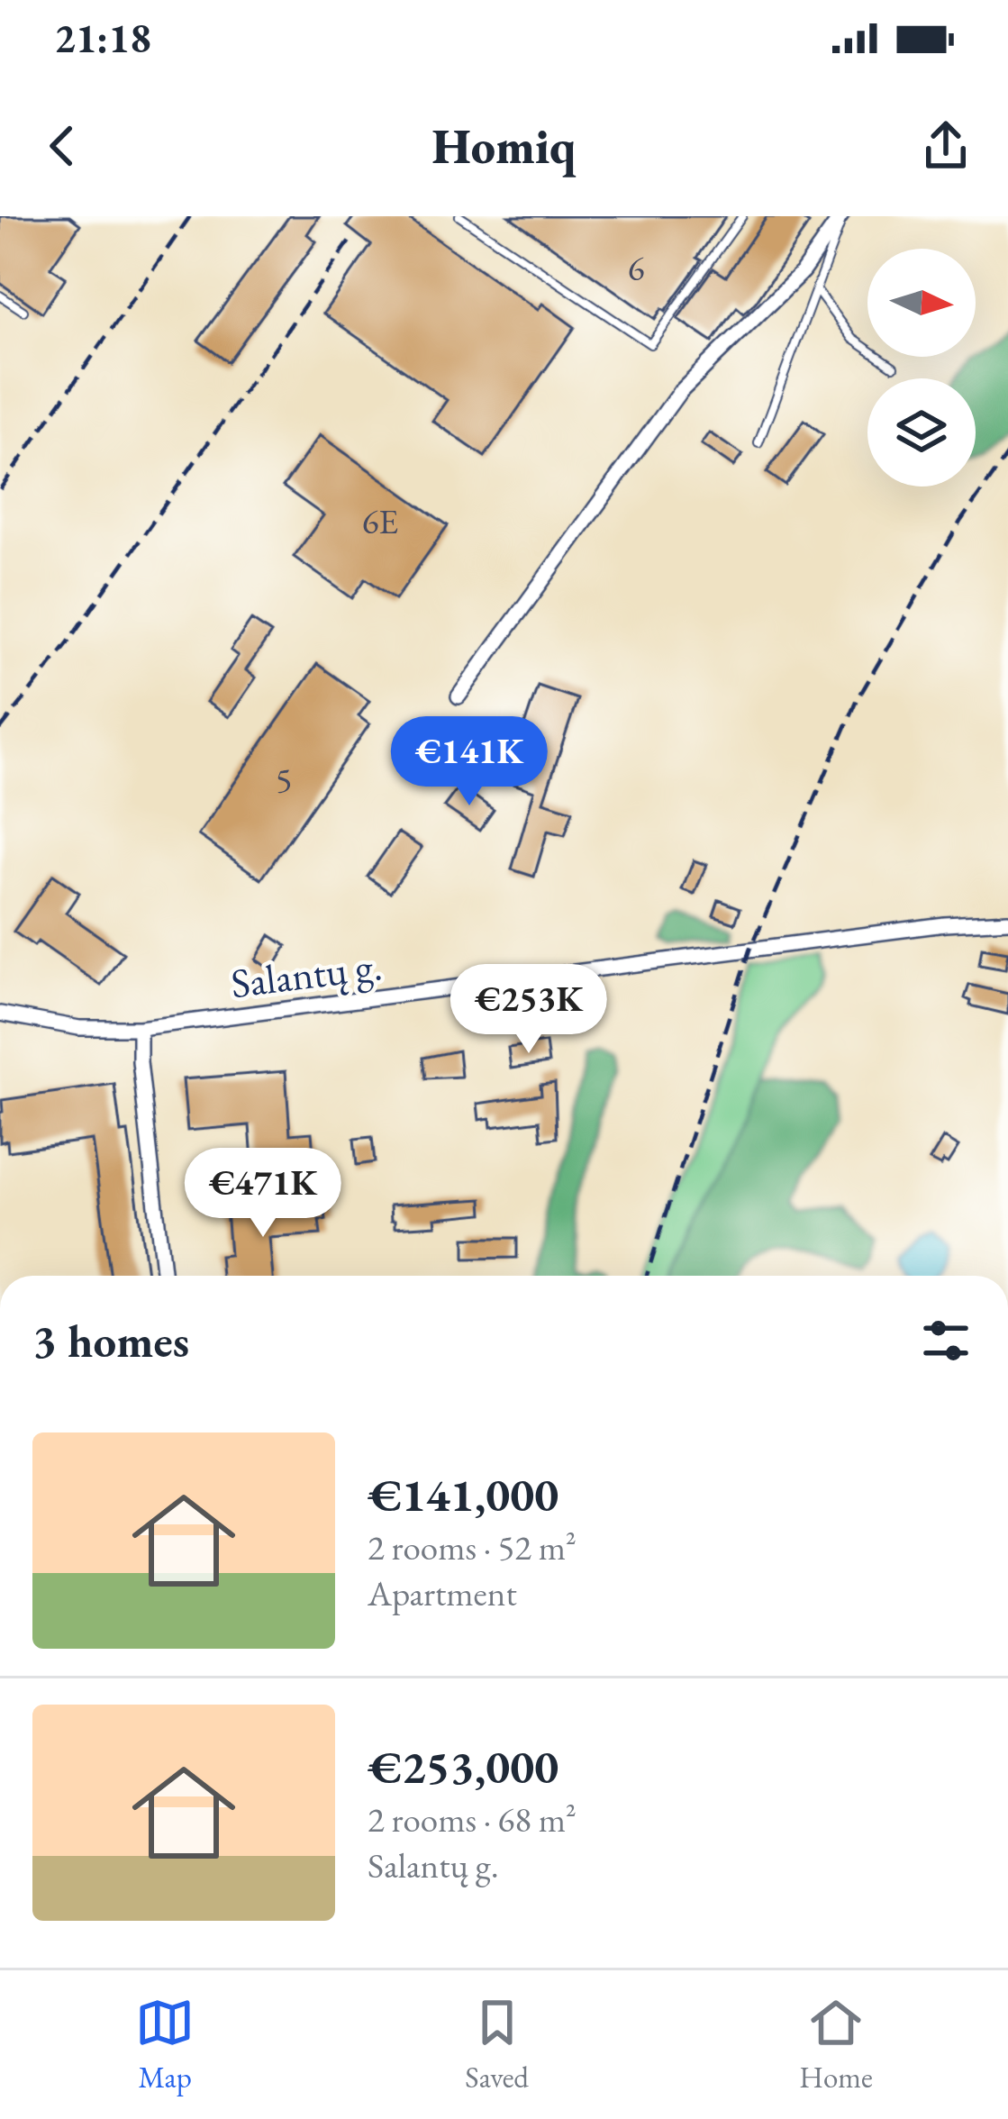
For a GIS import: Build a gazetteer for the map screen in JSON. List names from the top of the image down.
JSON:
{
  "streets": {
    "street": ["Salantų g."]
  },
  "house_numbers": ["6", "6E", "5"],
  "north": "right",
  "page": {
    "status": "21:18",
    "header": "Homiq",
    "price": ["€141K", "€253K", "€471K"],
    "heading": "3 homes",
    "list": [
      {
        "name": "€141,000",
        "note": "2 rooms · 52 m² · Apartment"
      },
      {
        "name": "€253,000",
        "note": "2 rooms · 68 m² · Salantų g."
      }
    ],
    "tabs": ["Map", "Saved", "Home"]
  }
}
